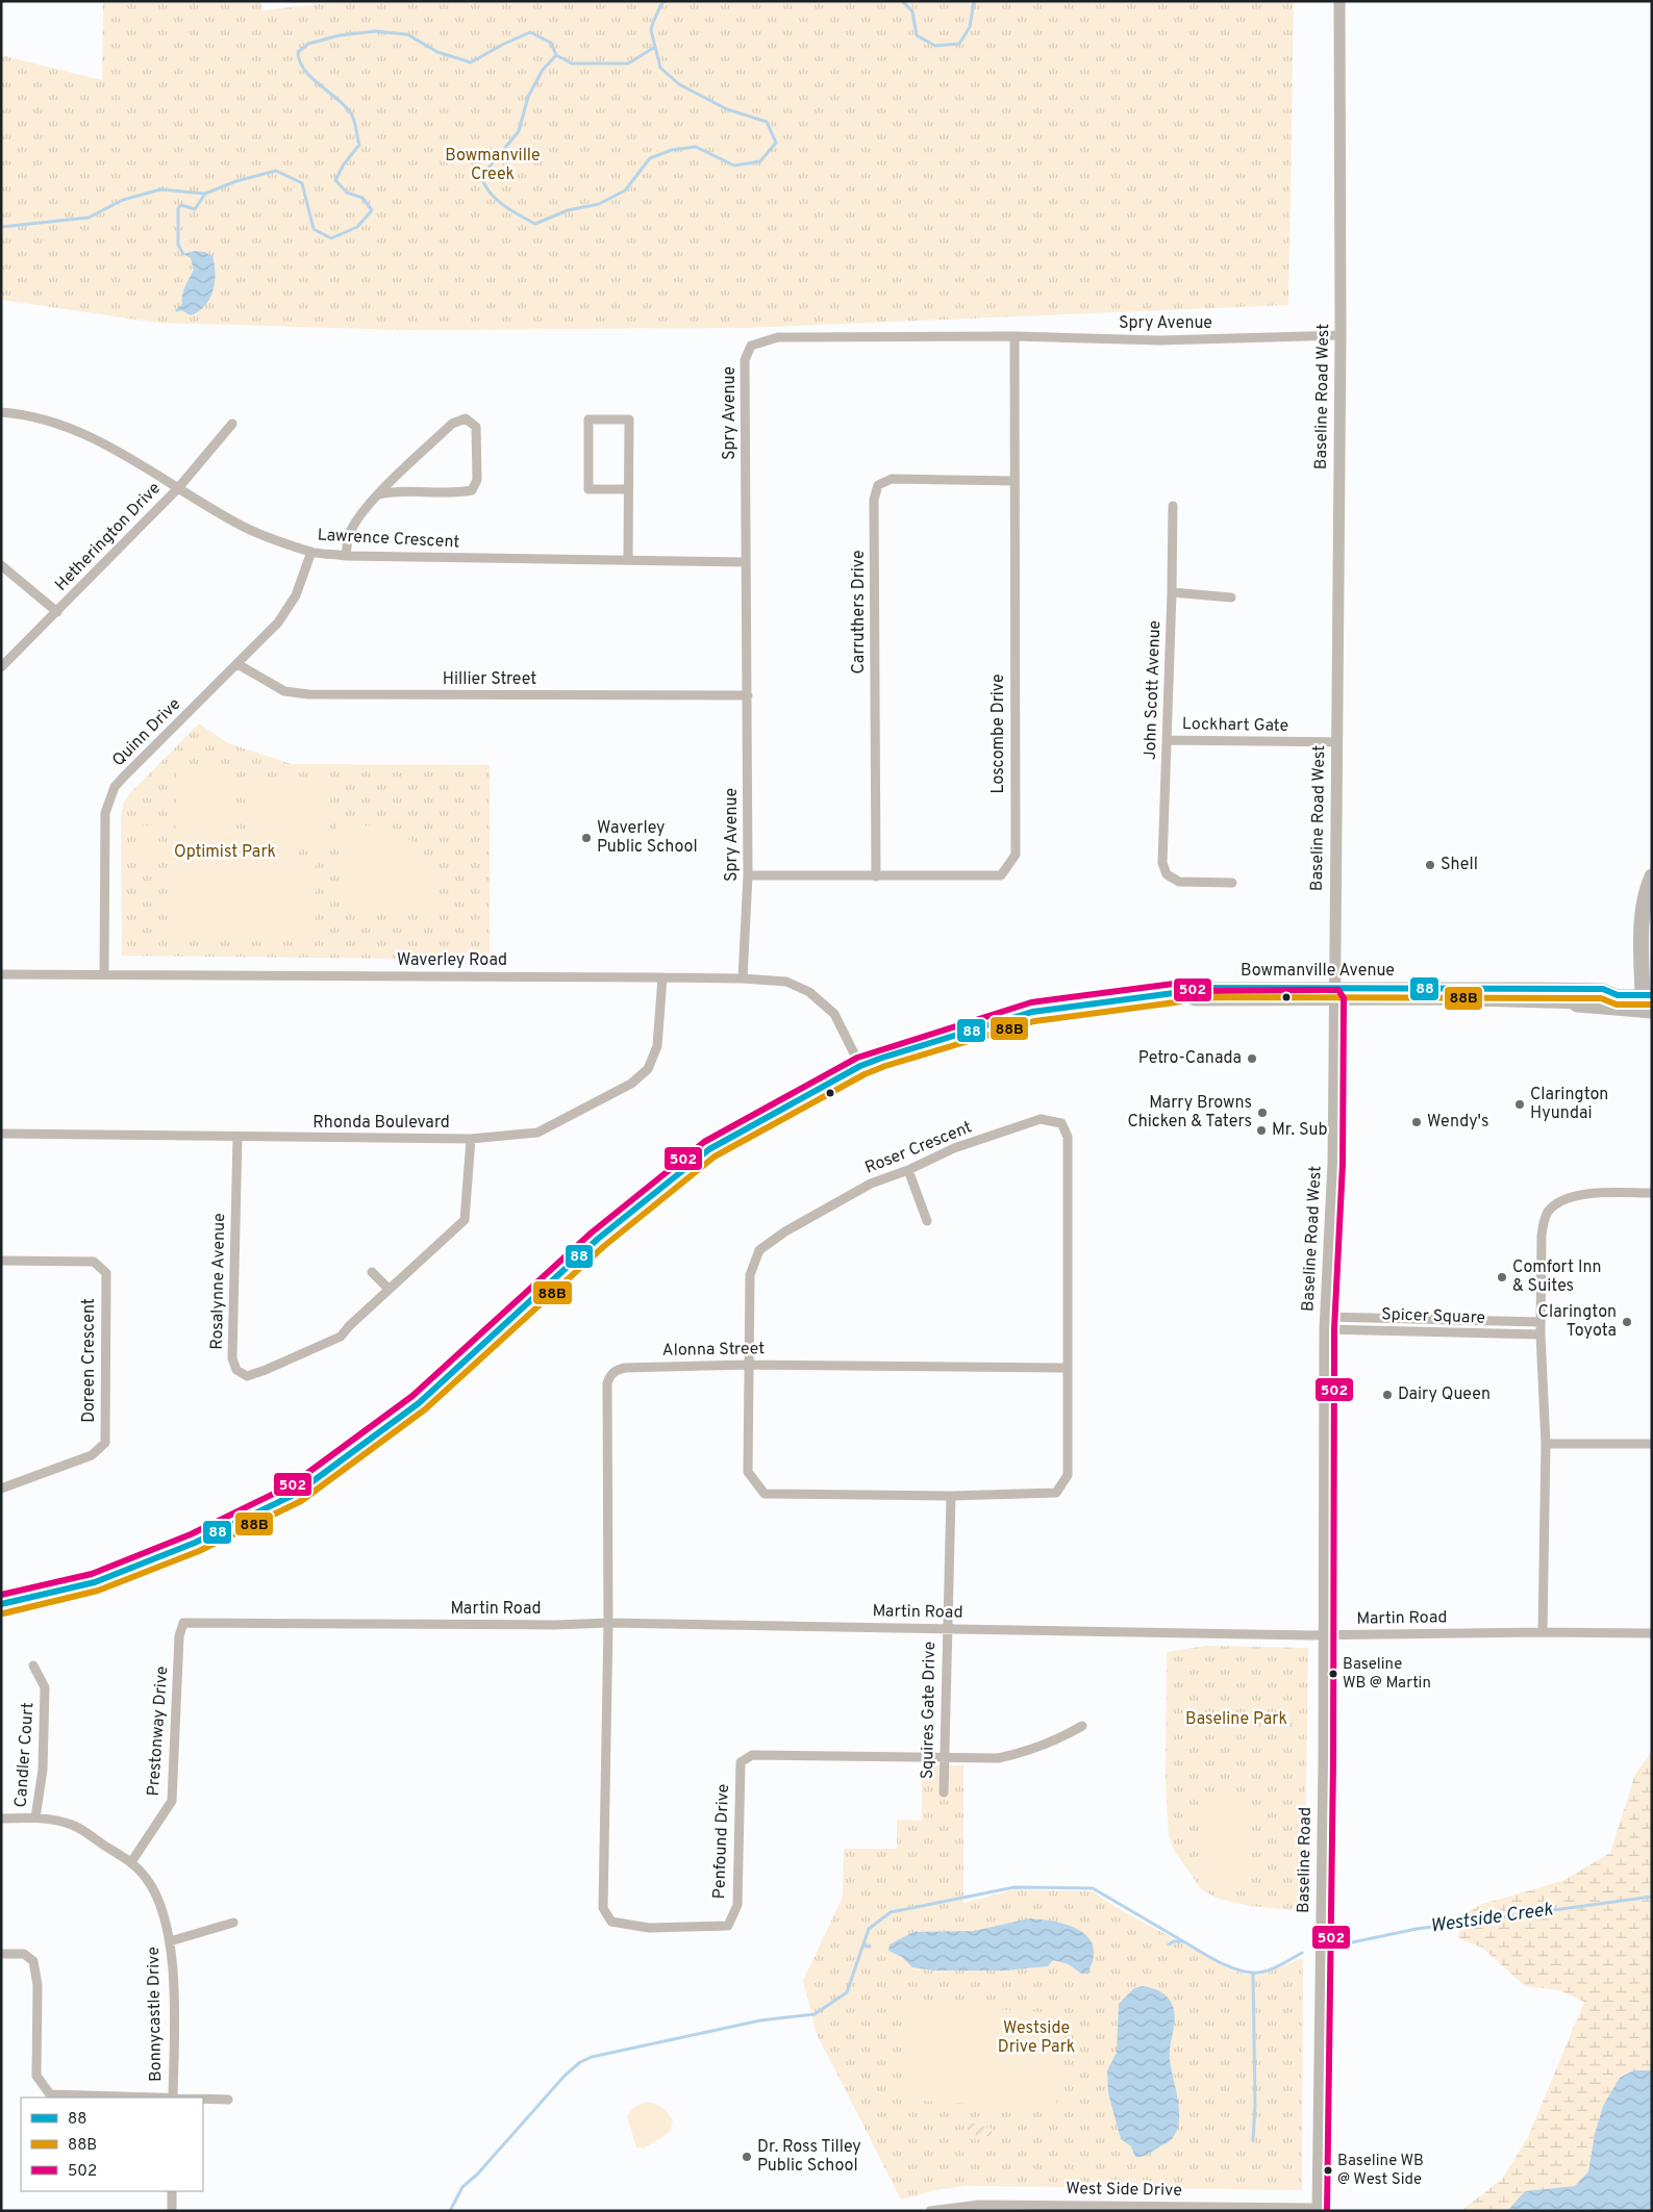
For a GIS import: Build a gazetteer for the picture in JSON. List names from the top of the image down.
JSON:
{
  "streets": {
    "street": [
      "Spry Avenue",
      "Baseline Road West",
      "Hetherington Drive",
      "Lawrence Crescent",
      "Carruthers Drive",
      "Hillier Street",
      "John Scott Avenue",
      "Lockhart Gate",
      "Quinn Drive",
      "Loscombe Drive",
      "Waverley Road",
      "Bowmanville Avenue",
      "Rhonda Boulevard",
      "Roser Crescent",
      "Rosalynne Avenue",
      "Spicer Square",
      "Alonna Street",
      "Doreen Crescent",
      "Martin Road",
      "Squires Gate Drive",
      "Prestonway Drive",
      "Candler Court",
      "Penfound Drive",
      "Baseline Road",
      "Bonnycastle Drive",
      "West Side Drive"
    ]
  },
  "crossings": [
    ["Spry Avenue", "Baseline Road West"],
    ["Spry Avenue", "Lawrence Crescent"],
    ["Spry Avenue", "Hillier Street"],
    ["Spry Avenue", "Loscombe Drive"],
    ["Spry Avenue", "Waverley Road"],
    ["Baseline Road West", "Lockhart Gate"],
    ["Baseline Road West", "Bowmanville Avenue"],
    ["Baseline Road West", "Spicer Square"],
    ["Baseline Road West", "Martin Road"],
    ["Baseline Road West", "Baseline Road"],
    ["Hetherington Drive", "Lawrence Crescent"],
    ["Lawrence Crescent", "Quinn Drive"],
    ["Carruthers Drive", "Loscombe Drive"],
    ["Hillier Street", "Quinn Drive"],
    ["John Scott Avenue", "Lockhart Gate"],
    ["Quinn Drive", "Waverley Road"],
    ["Waverley Road", "Bowmanville Avenue"],
    ["Waverley Road", "Rhonda Boulevard"],
    ["Rhonda Boulevard", "Rosalynne Avenue"],
    ["Roser Crescent", "Alonna Street"],
    ["Alonna Street", "Martin Road"],
    ["Alonna Street", "Penfound Drive"],
    ["Martin Road", "Squires Gate Drive"],
    ["Martin Road", "Prestonway Drive"],
    ["Martin Road", "Penfound Drive"],
    ["Martin Road", "Baseline Road"],
    ["Squires Gate Drive", "Penfound Drive"],
    ["Prestonway Drive", "Bonnycastle Drive"],
    ["Candler Court", "Bonnycastle Drive"],
    ["Baseline Road", "West Side Drive"]
  ],
  "water": ["Westside Creek"],
  "parks": [
    "Bowmanville Creek",
    "Optimist Park",
    "Baseline Park",
    "Westside Drive Park"
  ],
  "places": [
    "Waverley Public School",
    "Shell",
    "Petro-Canada",
    "Clarington Hyundai",
    "Marry Browns Chicken & Taters",
    "Wendy's",
    "Mr. Sub",
    "Comfort Inn & Suites",
    "Clarington Toyota",
    "Dairy Queen",
    "Baseline WB @ Martin",
    "Dr. Ross Tilley Public School",
    "Baseline WB @ West Side"
  ],
  "lines": ["transit line 502", "transit line 88", "transit line 88B"],
  "legend": ["88", "88B", "502"]
}
